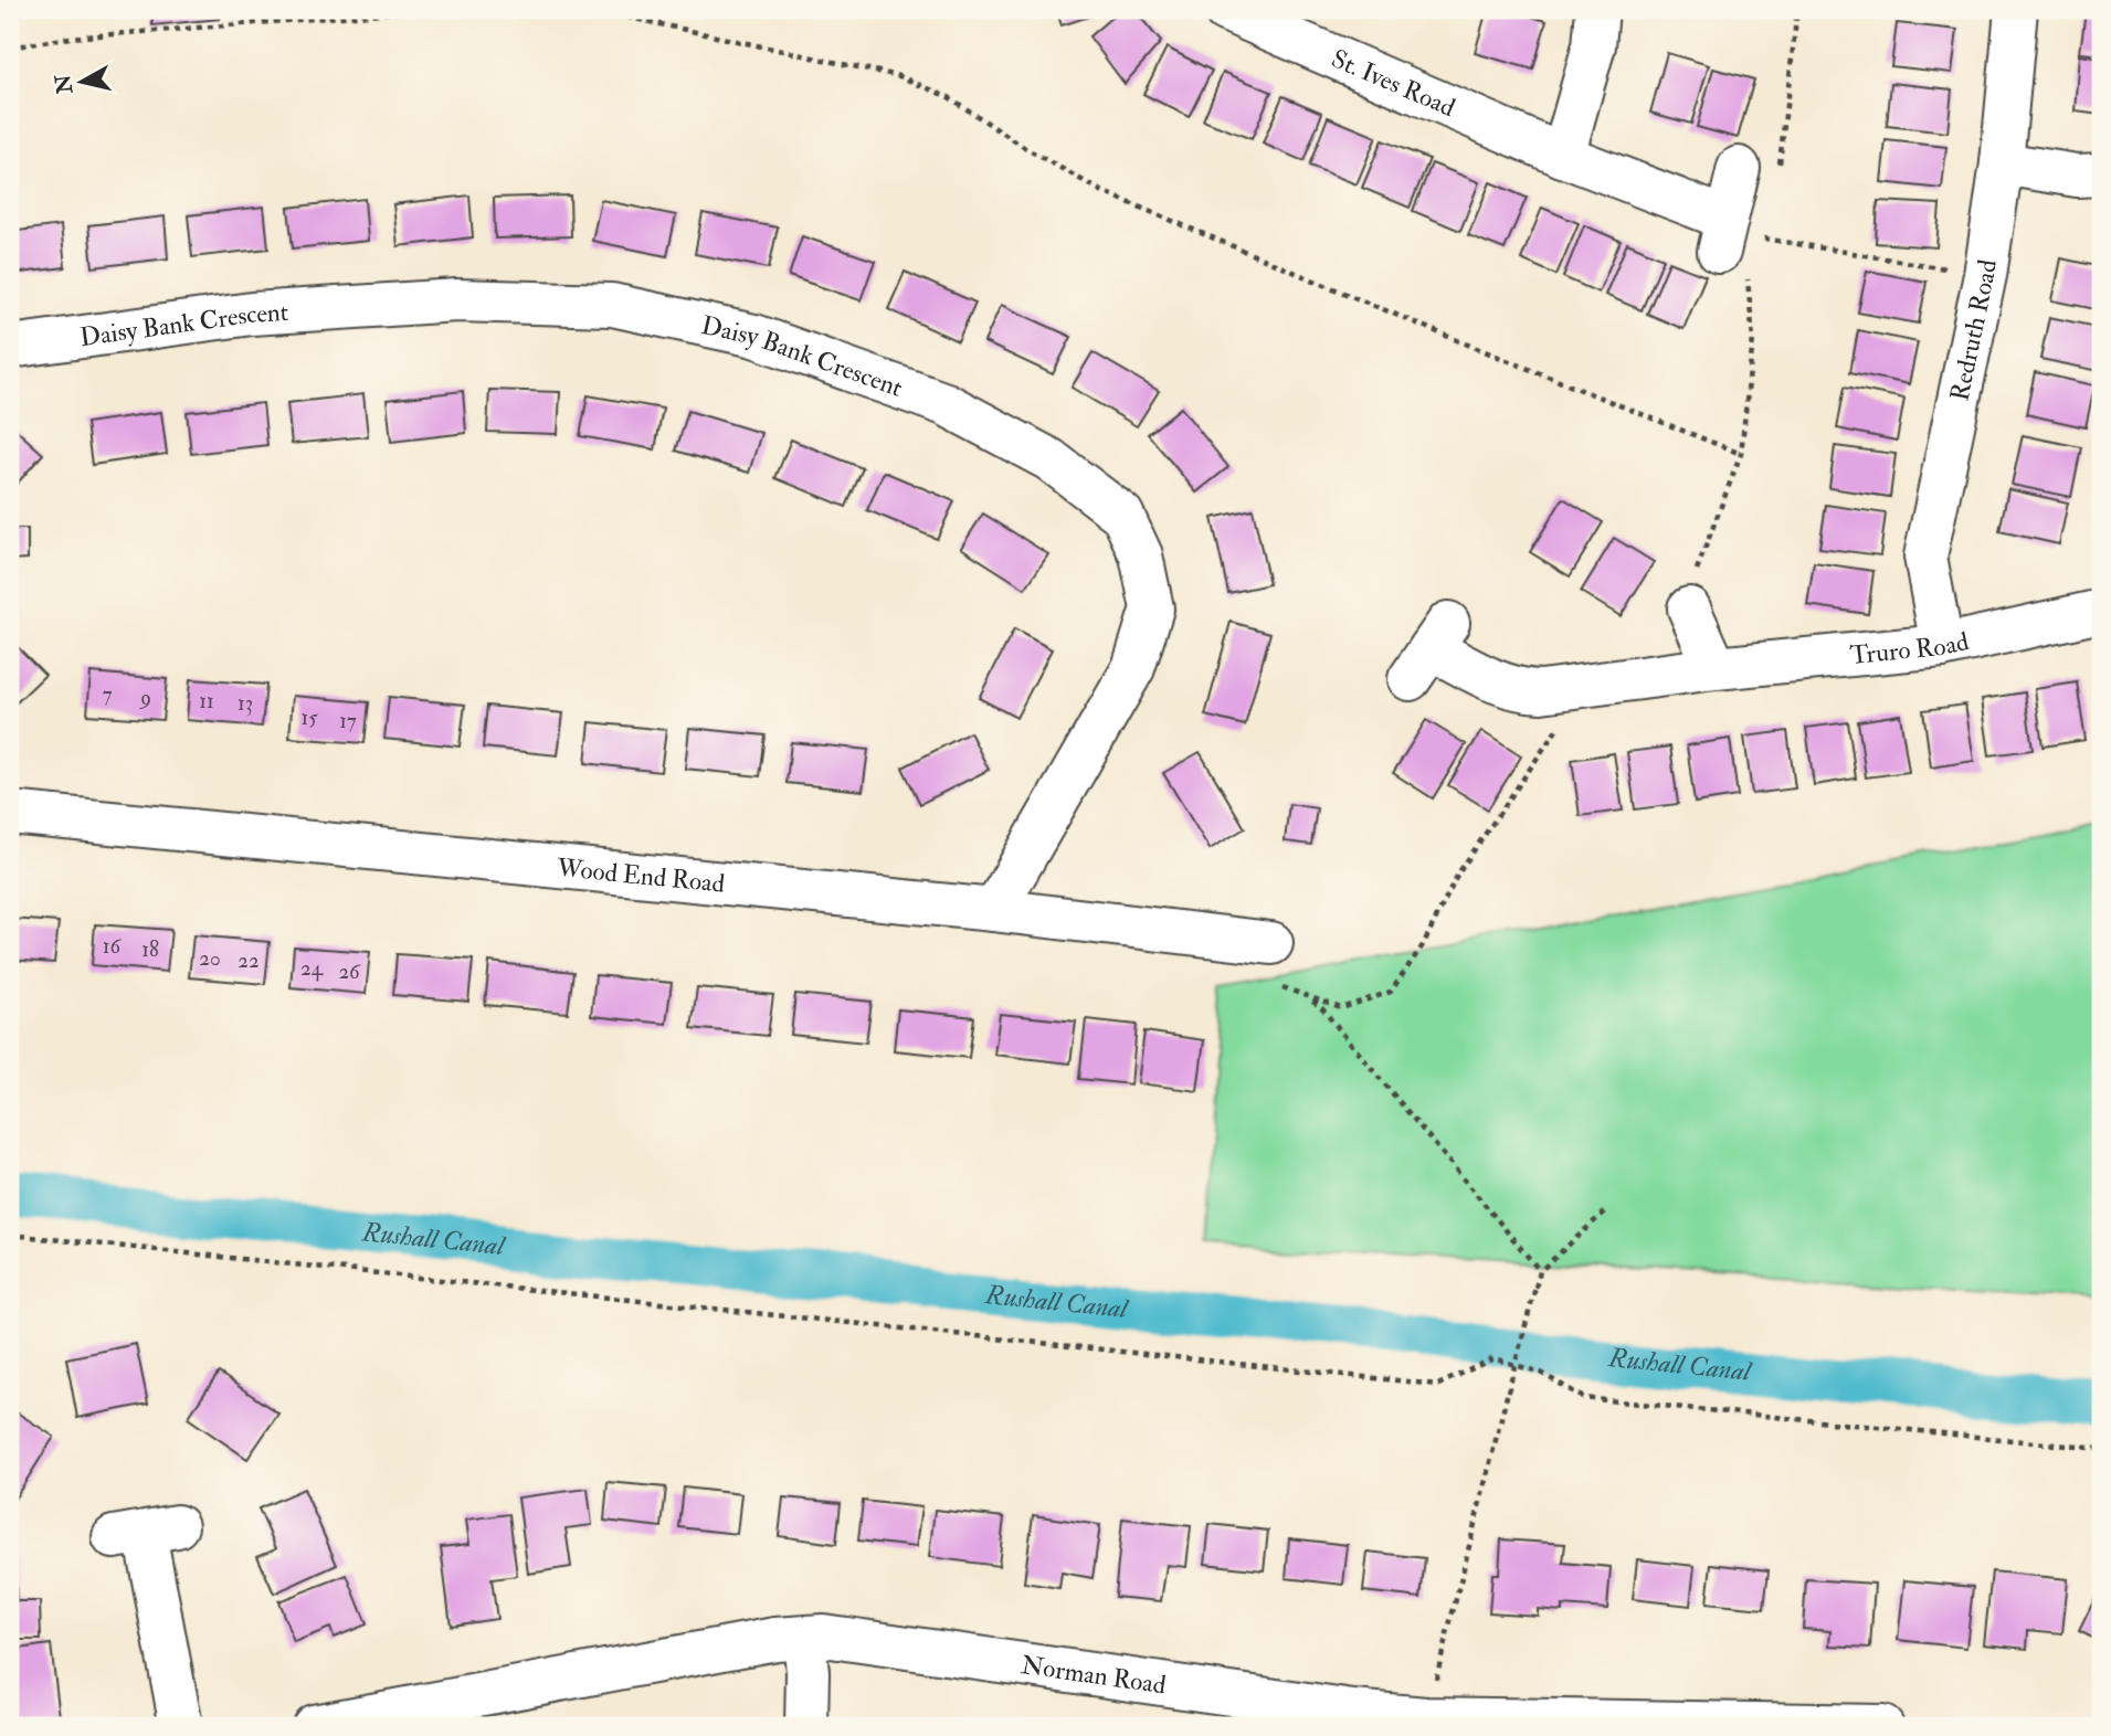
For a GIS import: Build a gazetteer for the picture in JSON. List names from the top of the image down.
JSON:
{
  "streets": {
    "street": [
      "St. Ives Road",
      "Daisy Bank Crescent",
      "Redruth Road",
      "Truro Road",
      "Wood End Road",
      "Norman Road"
    ]
  },
  "crossings": [
    ["Daisy Bank Crescent", "Wood End Road"],
    ["Redruth Road", "Truro Road"]
  ],
  "water": ["Rushall Canal"],
  "house_numbers": [
    "7",
    "9",
    "11",
    "13",
    "15",
    "17",
    "16",
    "18",
    "20",
    "22",
    "24",
    "26"
  ],
  "north": "left"
}
